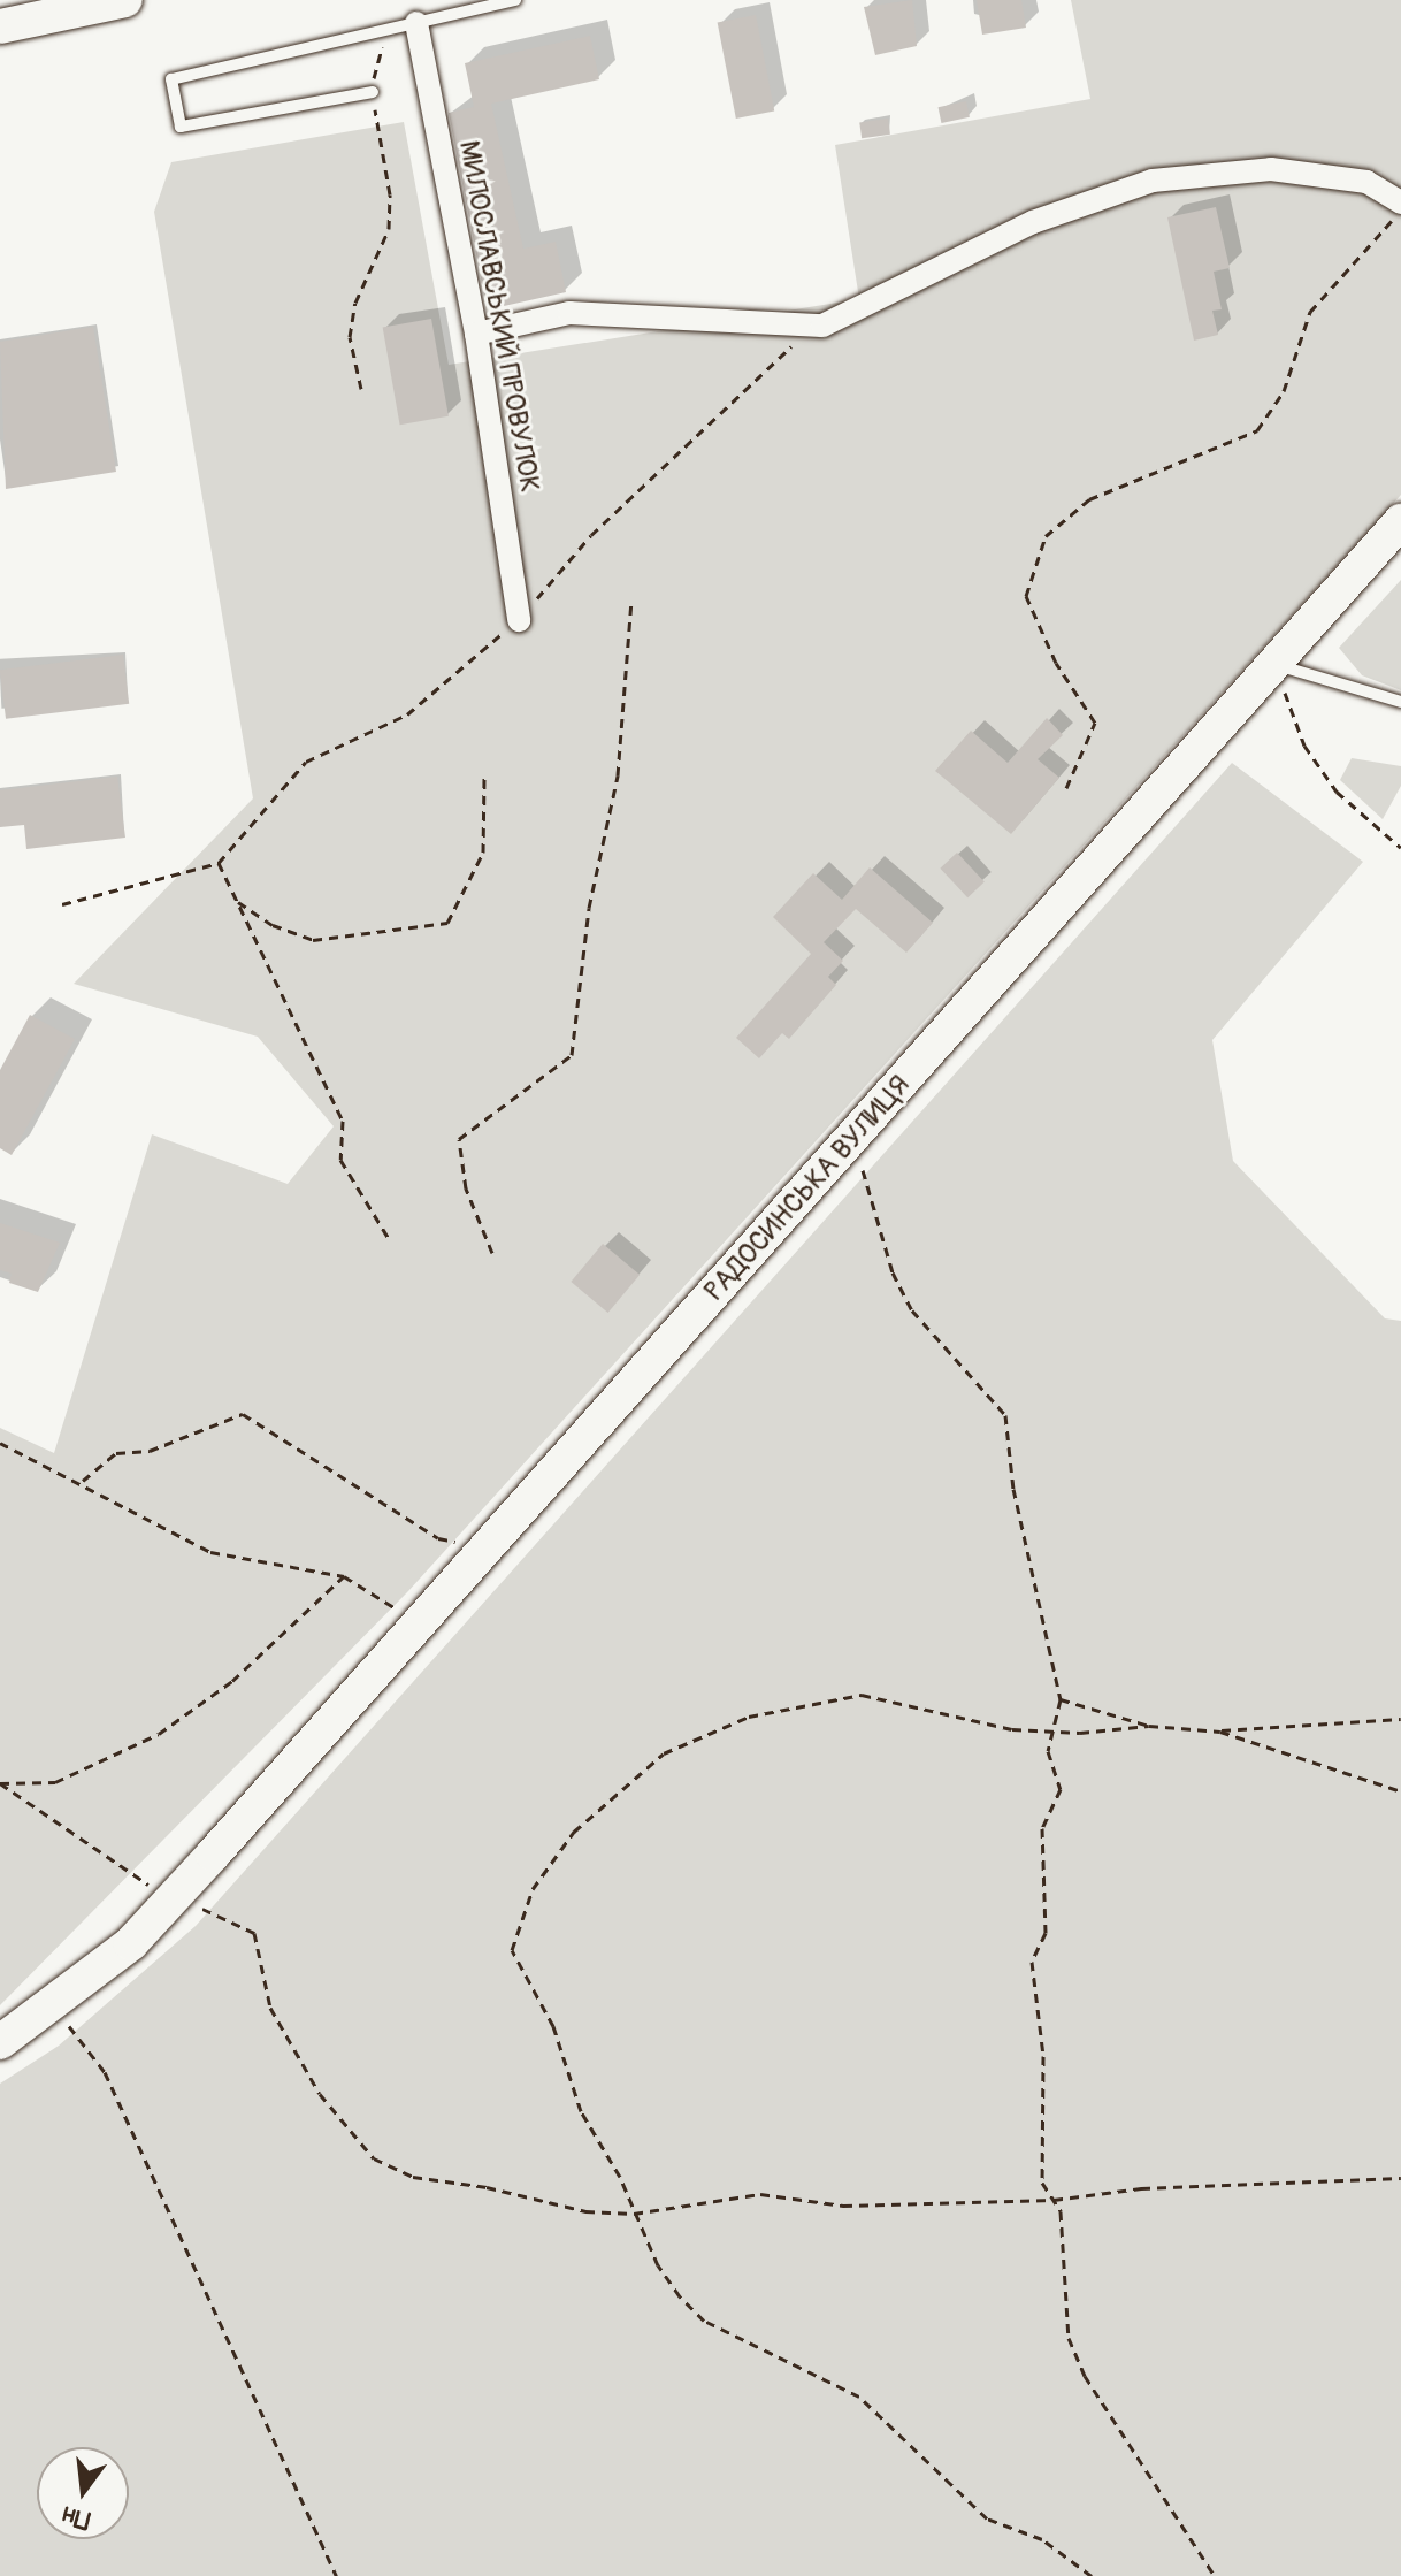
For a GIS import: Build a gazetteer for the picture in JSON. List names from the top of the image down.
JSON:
{
  "streets": {
    "main road": ["РАДОСИНСЬКА ВУЛИЦЯ"],
    "street": ["МИЛОСЛАВСЬКИЙ ПРОВУЛОК"]
  },
  "north": "bottom"
}
